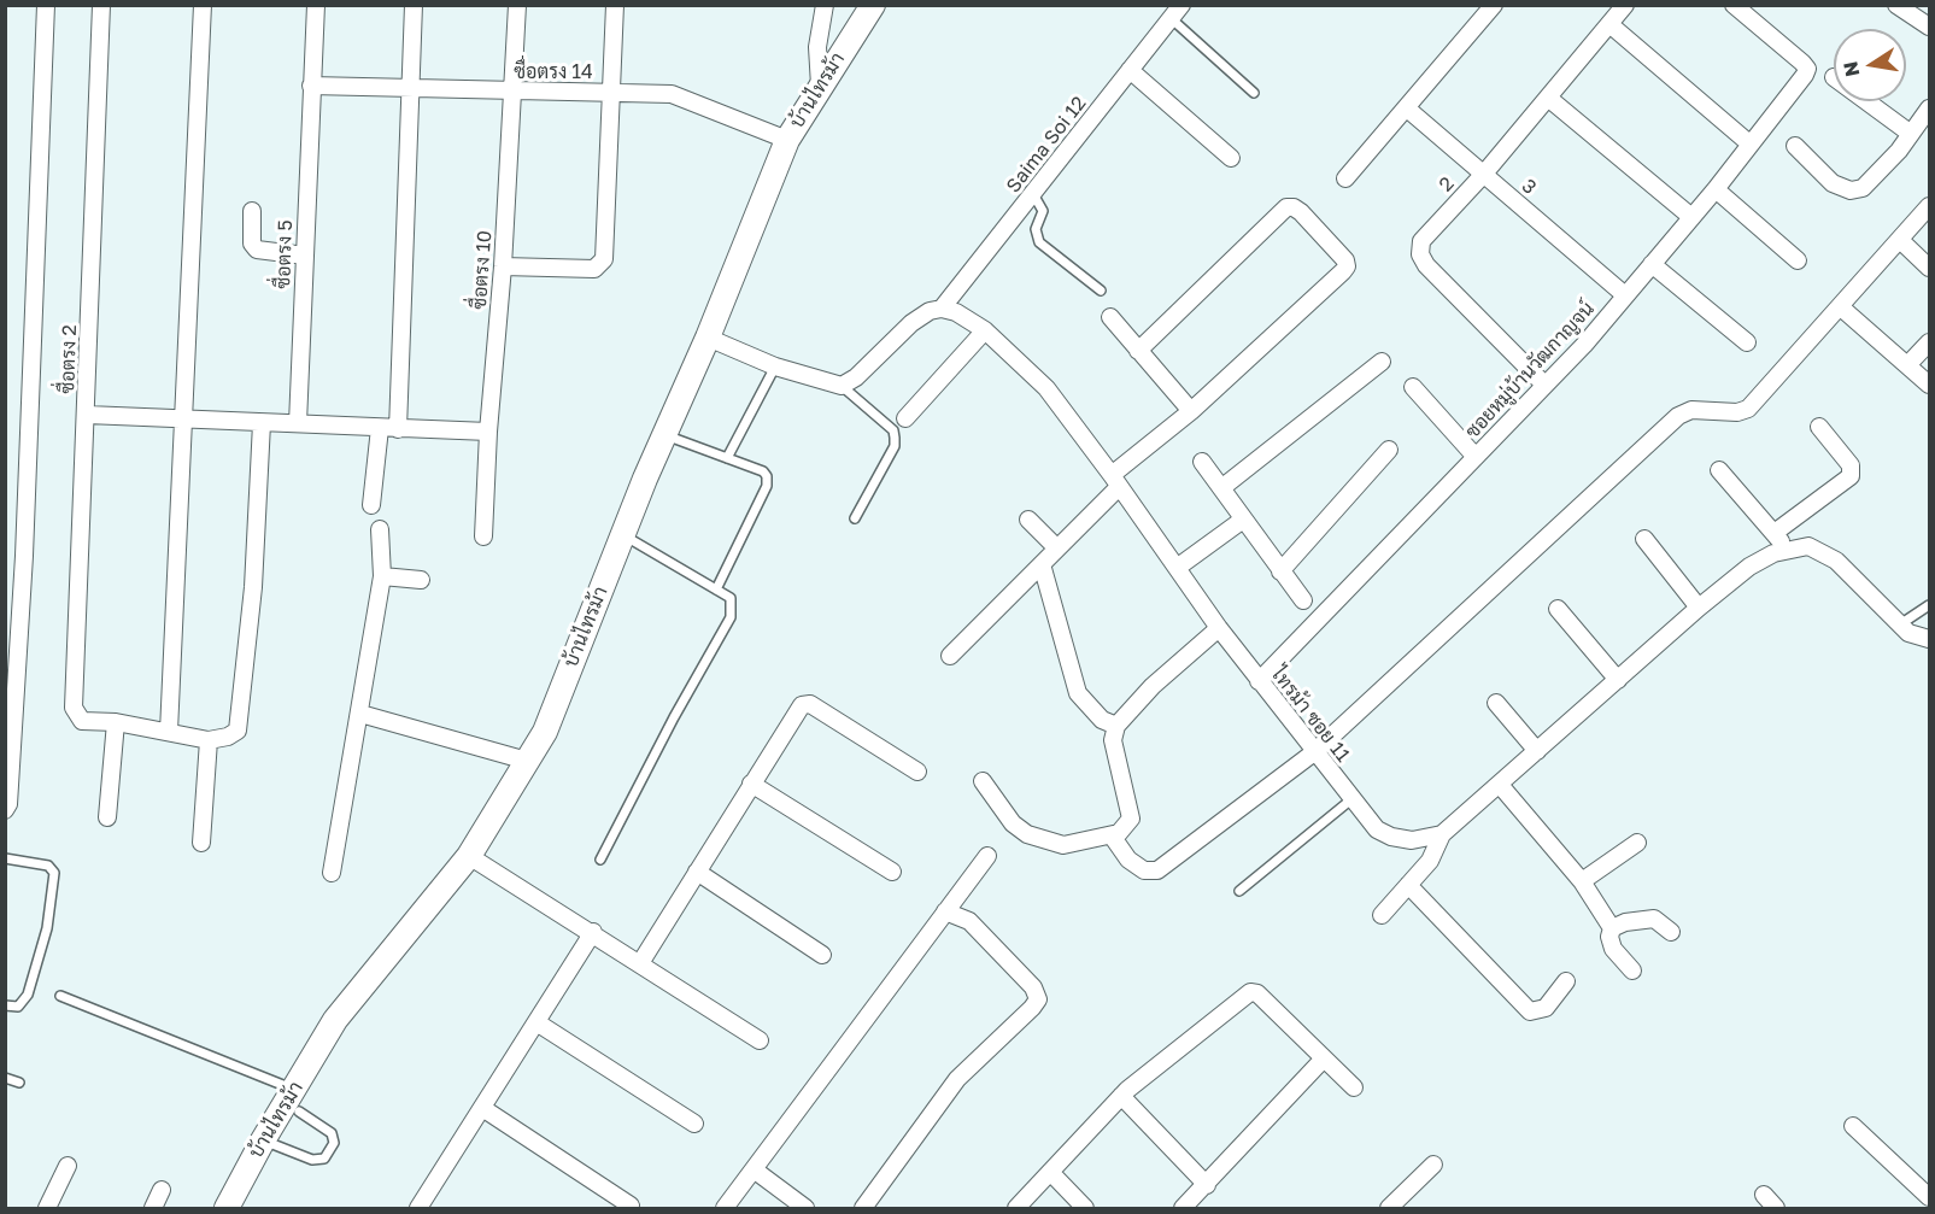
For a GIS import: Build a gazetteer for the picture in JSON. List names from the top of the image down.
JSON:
{
  "streets": {
    "street": [
      "ซื่อตรง 14",
      "บ้านไทรม้า",
      "Saima Soi 12",
      "2",
      "3",
      "ซื่อตรง 5",
      "ซื่อตรง 10",
      "ซื่อตรง 2",
      "ซอยหมู่บ้านวัฒกาญจน์",
      "ไทรม้า ซอย 11"
    ]
  },
  "crossings": [
    ["ซื่อตรง 14", "บ้านไทรม้า"],
    ["ซื่อตรง 14", "ซื่อตรง 5"],
    ["ซื่อตรง 14", "ซื่อตรง 10"],
    ["Saima Soi 12", "ไทรม้า ซอย 11"],
    ["2", "3"],
    ["2", "ซอยหมู่บ้านวัฒกาญจน์"],
    ["3", "ซอยหมู่บ้านวัฒกาญจน์"],
    ["ซอยหมู่บ้านวัฒกาญจน์", "ไทรม้า ซอย 11"]
  ],
  "north": "left"
}
